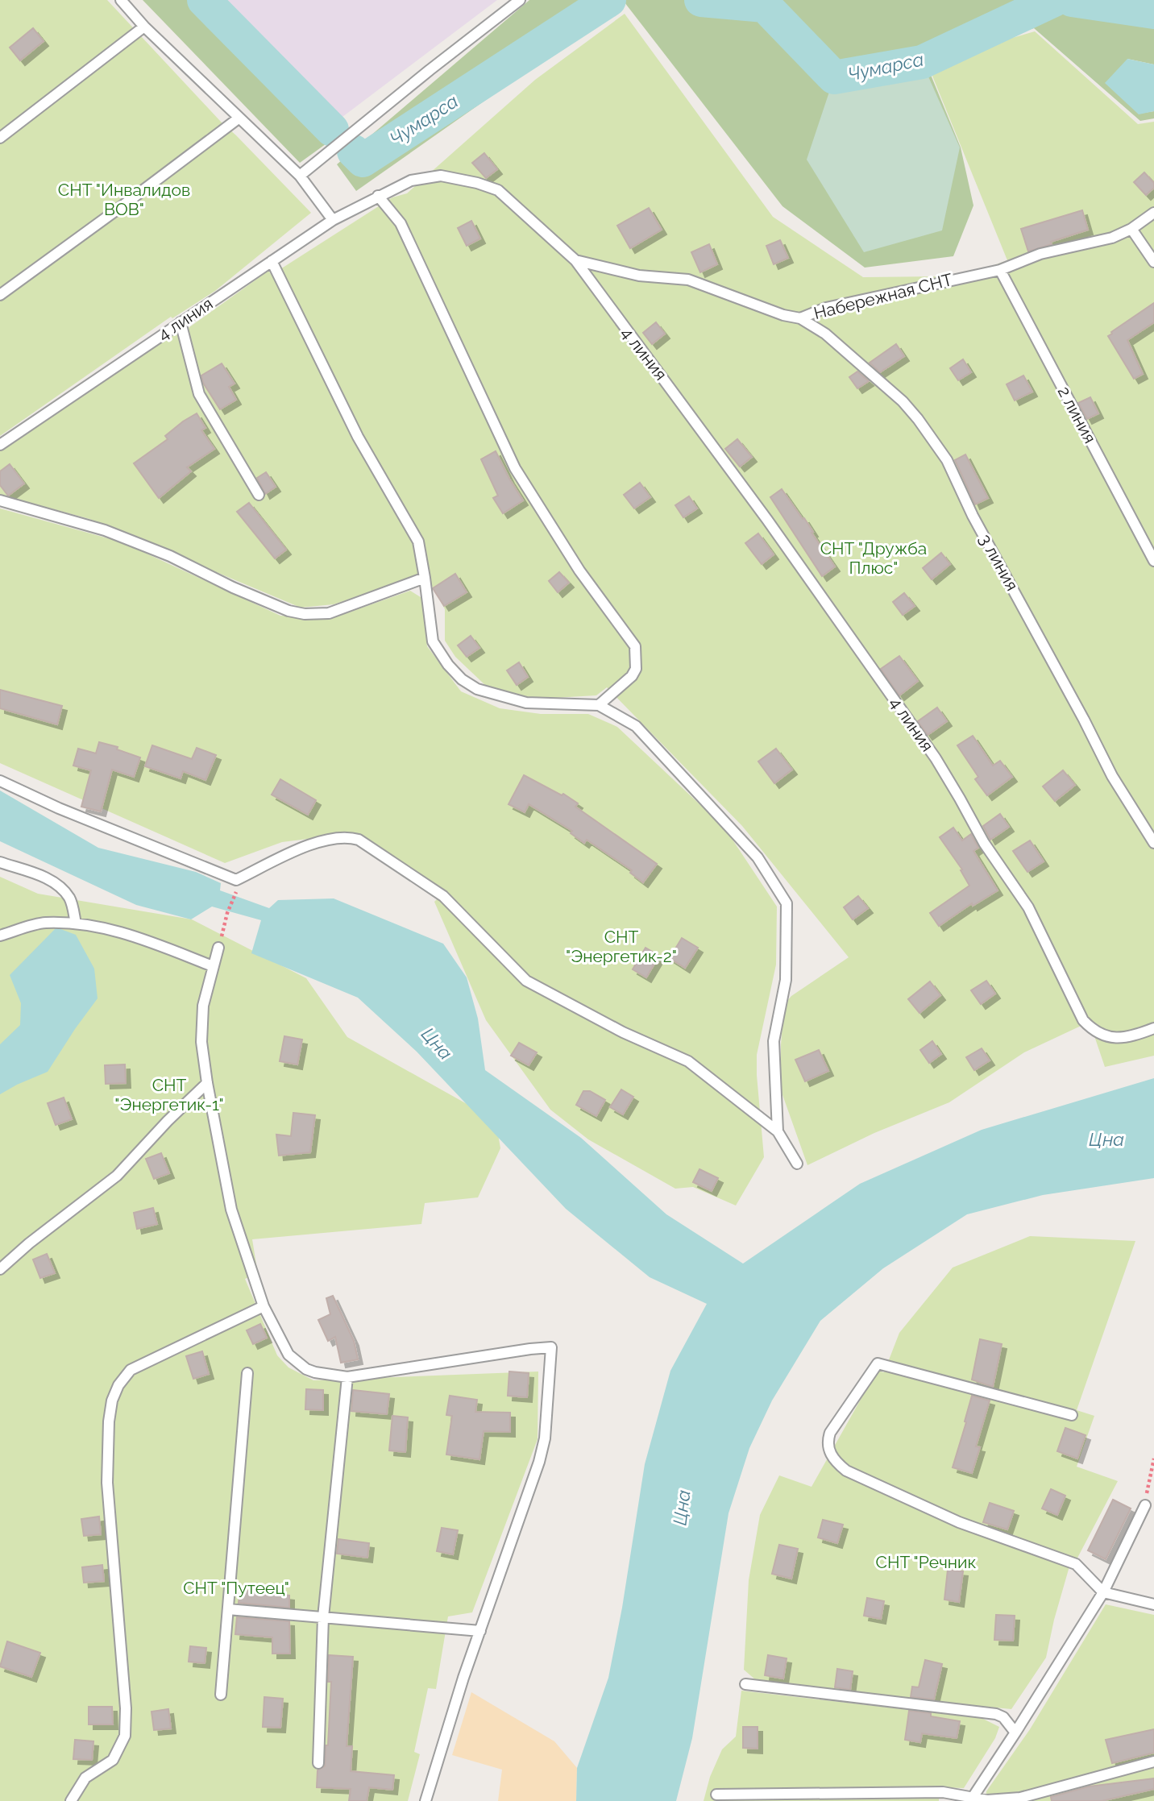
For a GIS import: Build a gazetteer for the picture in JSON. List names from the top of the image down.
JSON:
{
  "streets": {
    "lane": [
      "Набережная СНТ",
      "4 линия",
      "2 линия",
      "3 линия"
    ]
  },
  "crossings": [
    ["Набережная СНТ", "4 линия"],
    ["Набережная СНТ", "2 линия"],
    ["Набережная СНТ", "3 линия"]
  ],
  "water": ["Чумарса", "Цна"],
  "parks": [
    "СНТ \"Инвалидов ВОВ\"",
    "СНТ \"Дружба Плюс\"",
    "СНТ \"Энергетик-2\"",
    "СНТ \"Энергетик-1\"",
    "СНТ \"Речник",
    "СНТ \"Путеец\""
  ]
}
